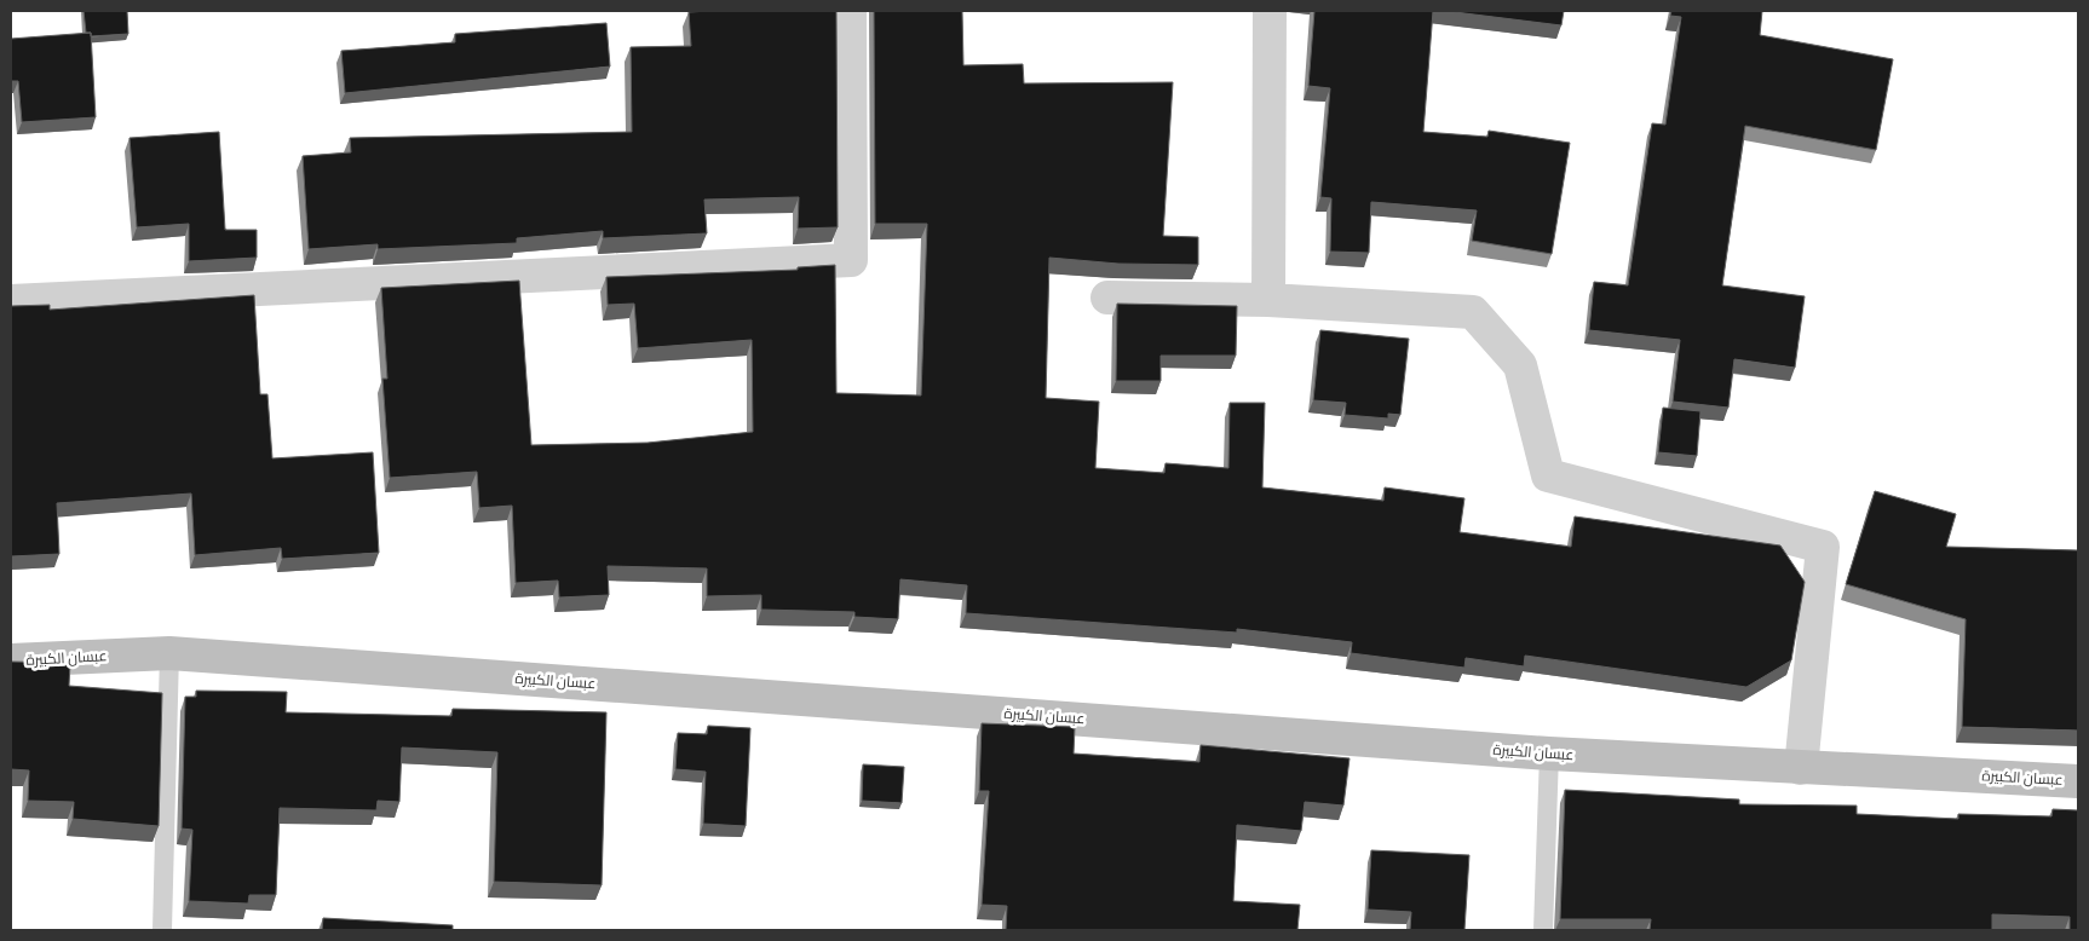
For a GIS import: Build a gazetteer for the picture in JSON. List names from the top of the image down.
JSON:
{
  "streets": {
    "main road": ["عبسان الكبيرة"]
  }
}
